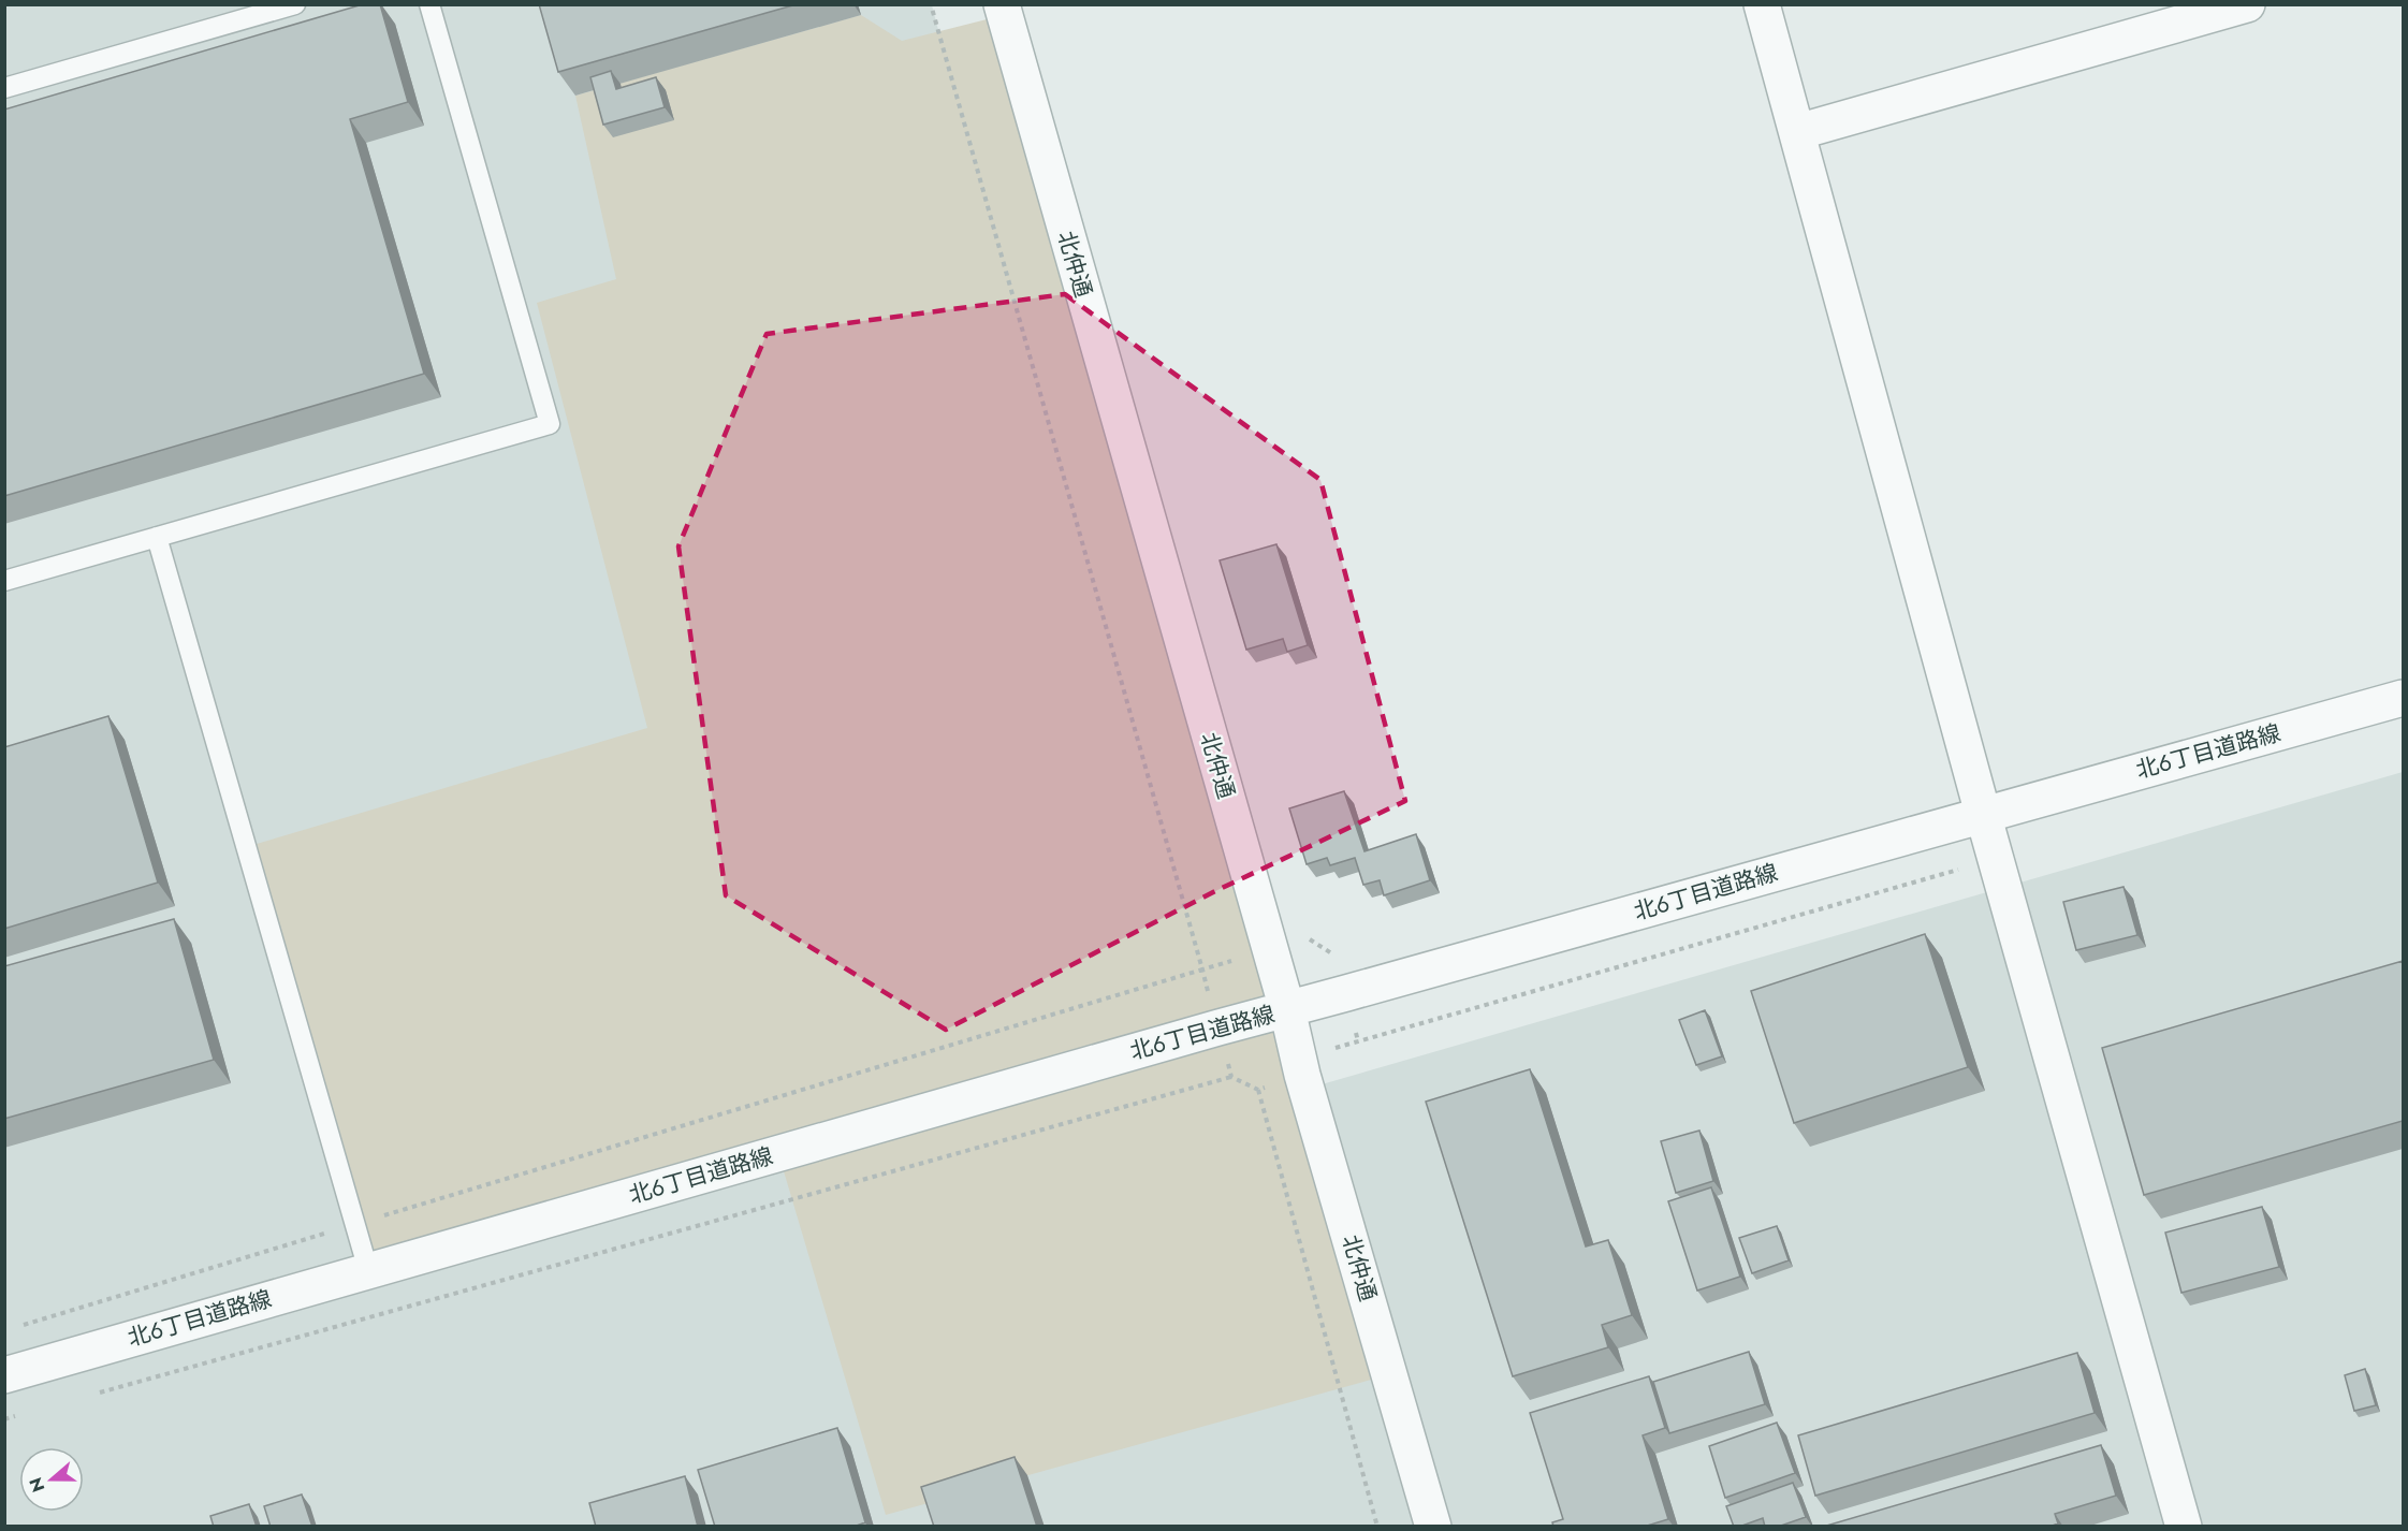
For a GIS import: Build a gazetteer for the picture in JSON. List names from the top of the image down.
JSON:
{
  "streets": {
    "street": ["北仲通", "北6丁目道路線"]
  },
  "crossings": [
    ["北仲通", "北6丁目道路線"]
  ],
  "north": "left"
}
